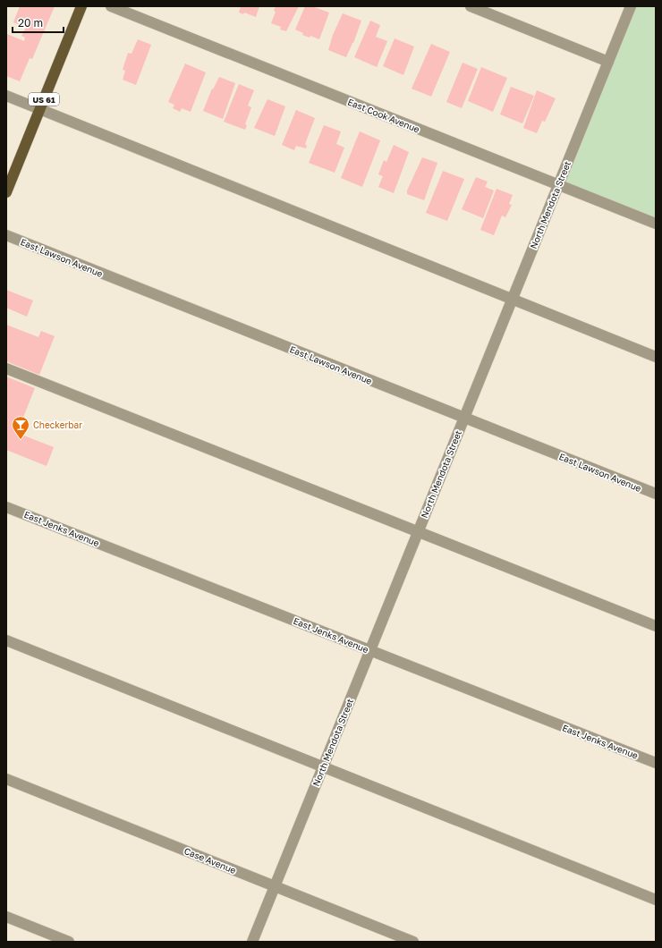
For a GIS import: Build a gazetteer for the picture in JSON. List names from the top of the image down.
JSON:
{
  "streets": {
    "main road": ["US 61"],
    "street": [
      "East Cook Avenue",
      "North Mendota Street",
      "East Lawson Avenue",
      "East Jenks Avenue",
      "Case Avenue"
    ]
  },
  "crossings": [
    ["East Cook Avenue", "North Mendota Street"],
    ["North Mendota Street", "East Lawson Avenue"],
    ["North Mendota Street", "East Jenks Avenue"],
    ["North Mendota Street", "Case Avenue"]
  ],
  "places": {
    "bar": ["Checkerbar"]
  },
  "scale_bar": "20 m"
}
